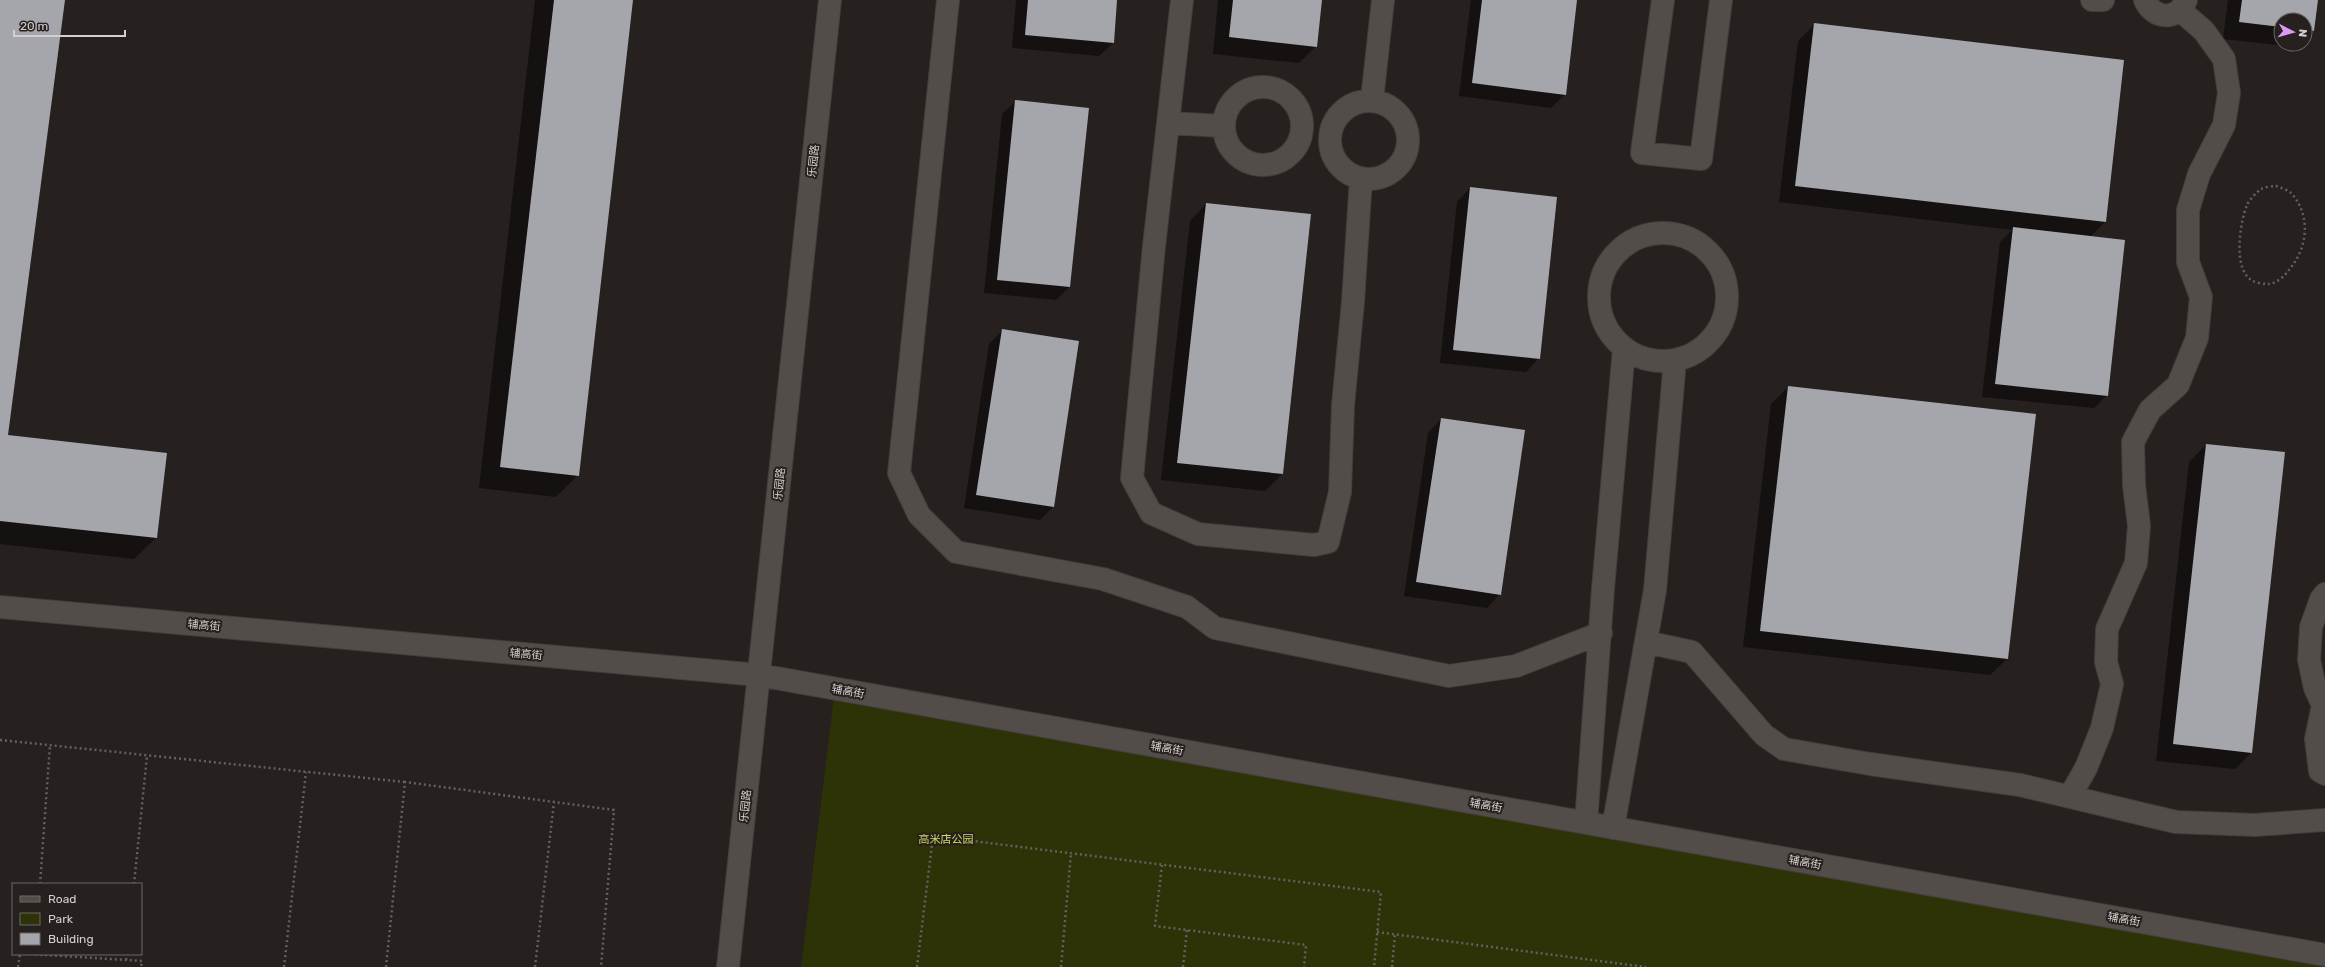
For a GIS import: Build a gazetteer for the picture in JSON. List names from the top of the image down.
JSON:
{
  "streets": {
    "street": ["乐园路", "辅高街"]
  },
  "crossings": [
    ["乐园路", "辅高街"]
  ],
  "parks": ["高米店公园"],
  "legend": ["Road", "Park", "Building"],
  "scale_bar": "20 m",
  "north": "right"
}
